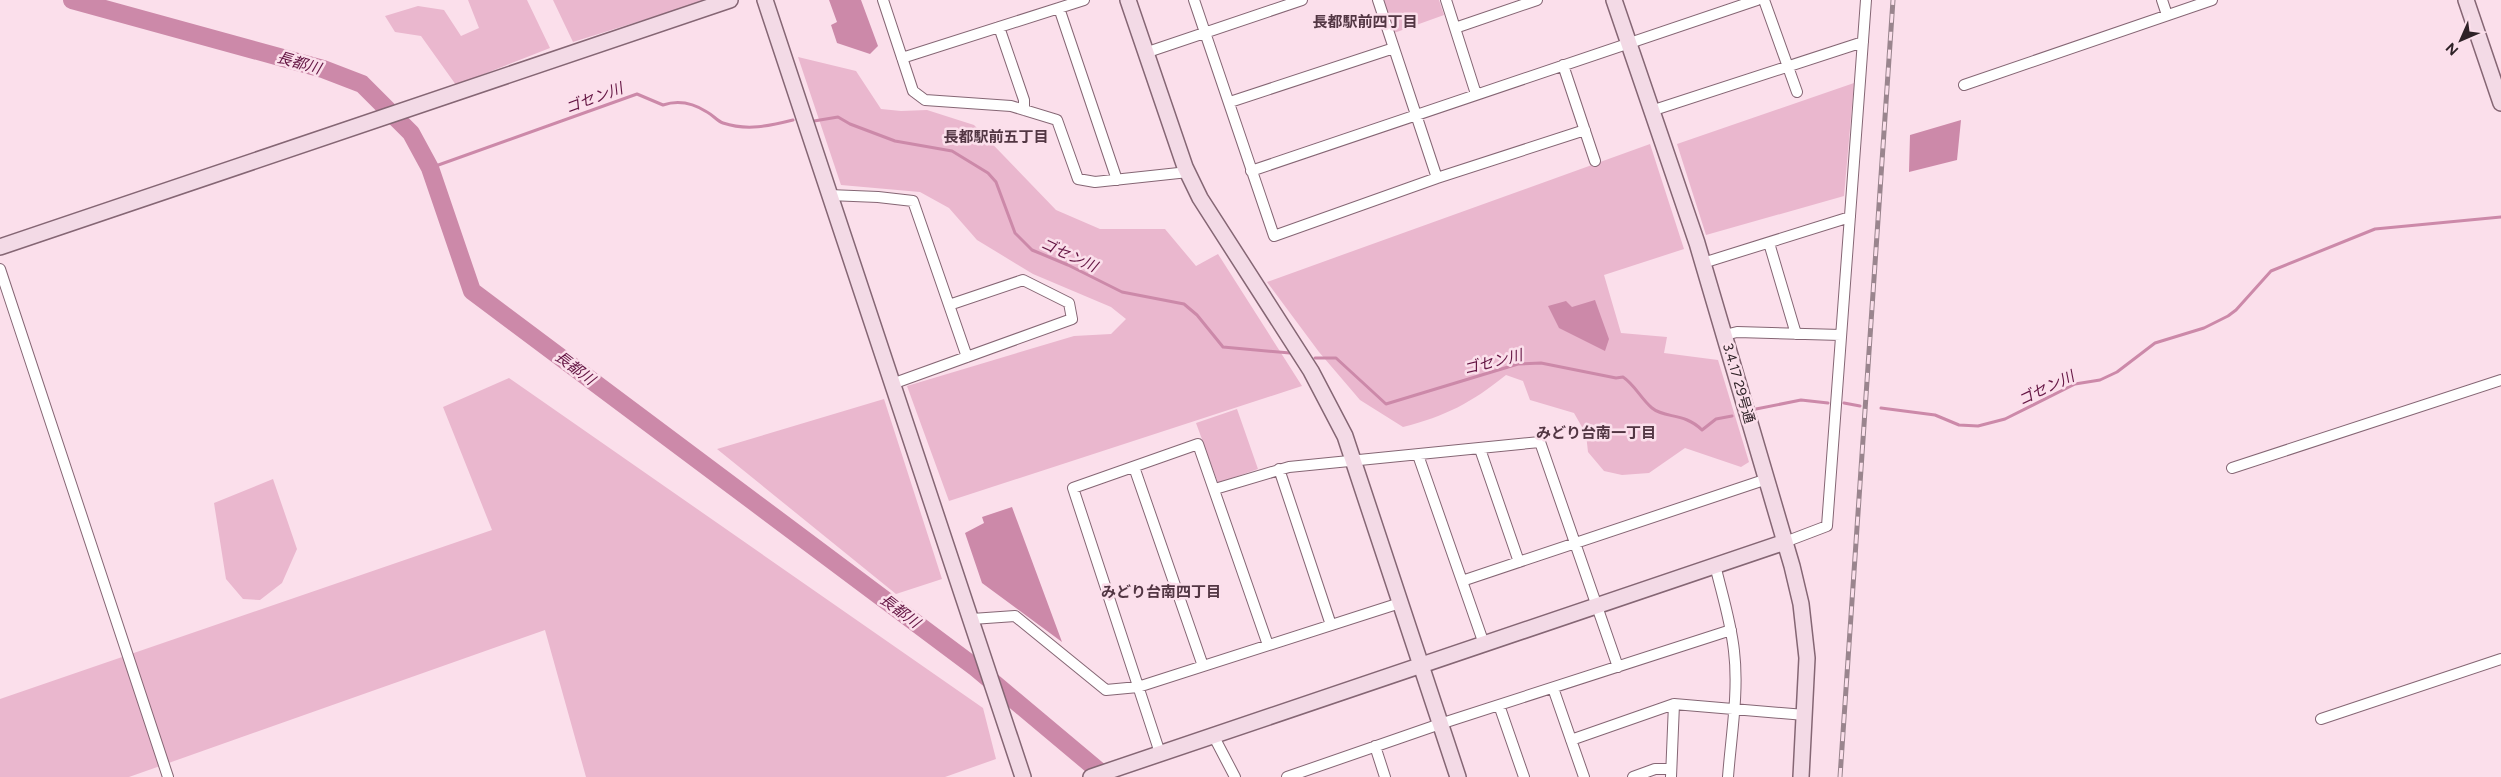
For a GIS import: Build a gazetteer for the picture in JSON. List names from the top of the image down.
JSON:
{
  "streets": {
    "street": ["3.4.17 29号通"]
  },
  "districts": [
    "長都駅前四丁目",
    "長都駅前五丁目",
    "みどり台南一丁目",
    "みどり台南四丁目"
  ],
  "water": ["長都川", "ゴセン川"],
  "north": "bottom left"
}
